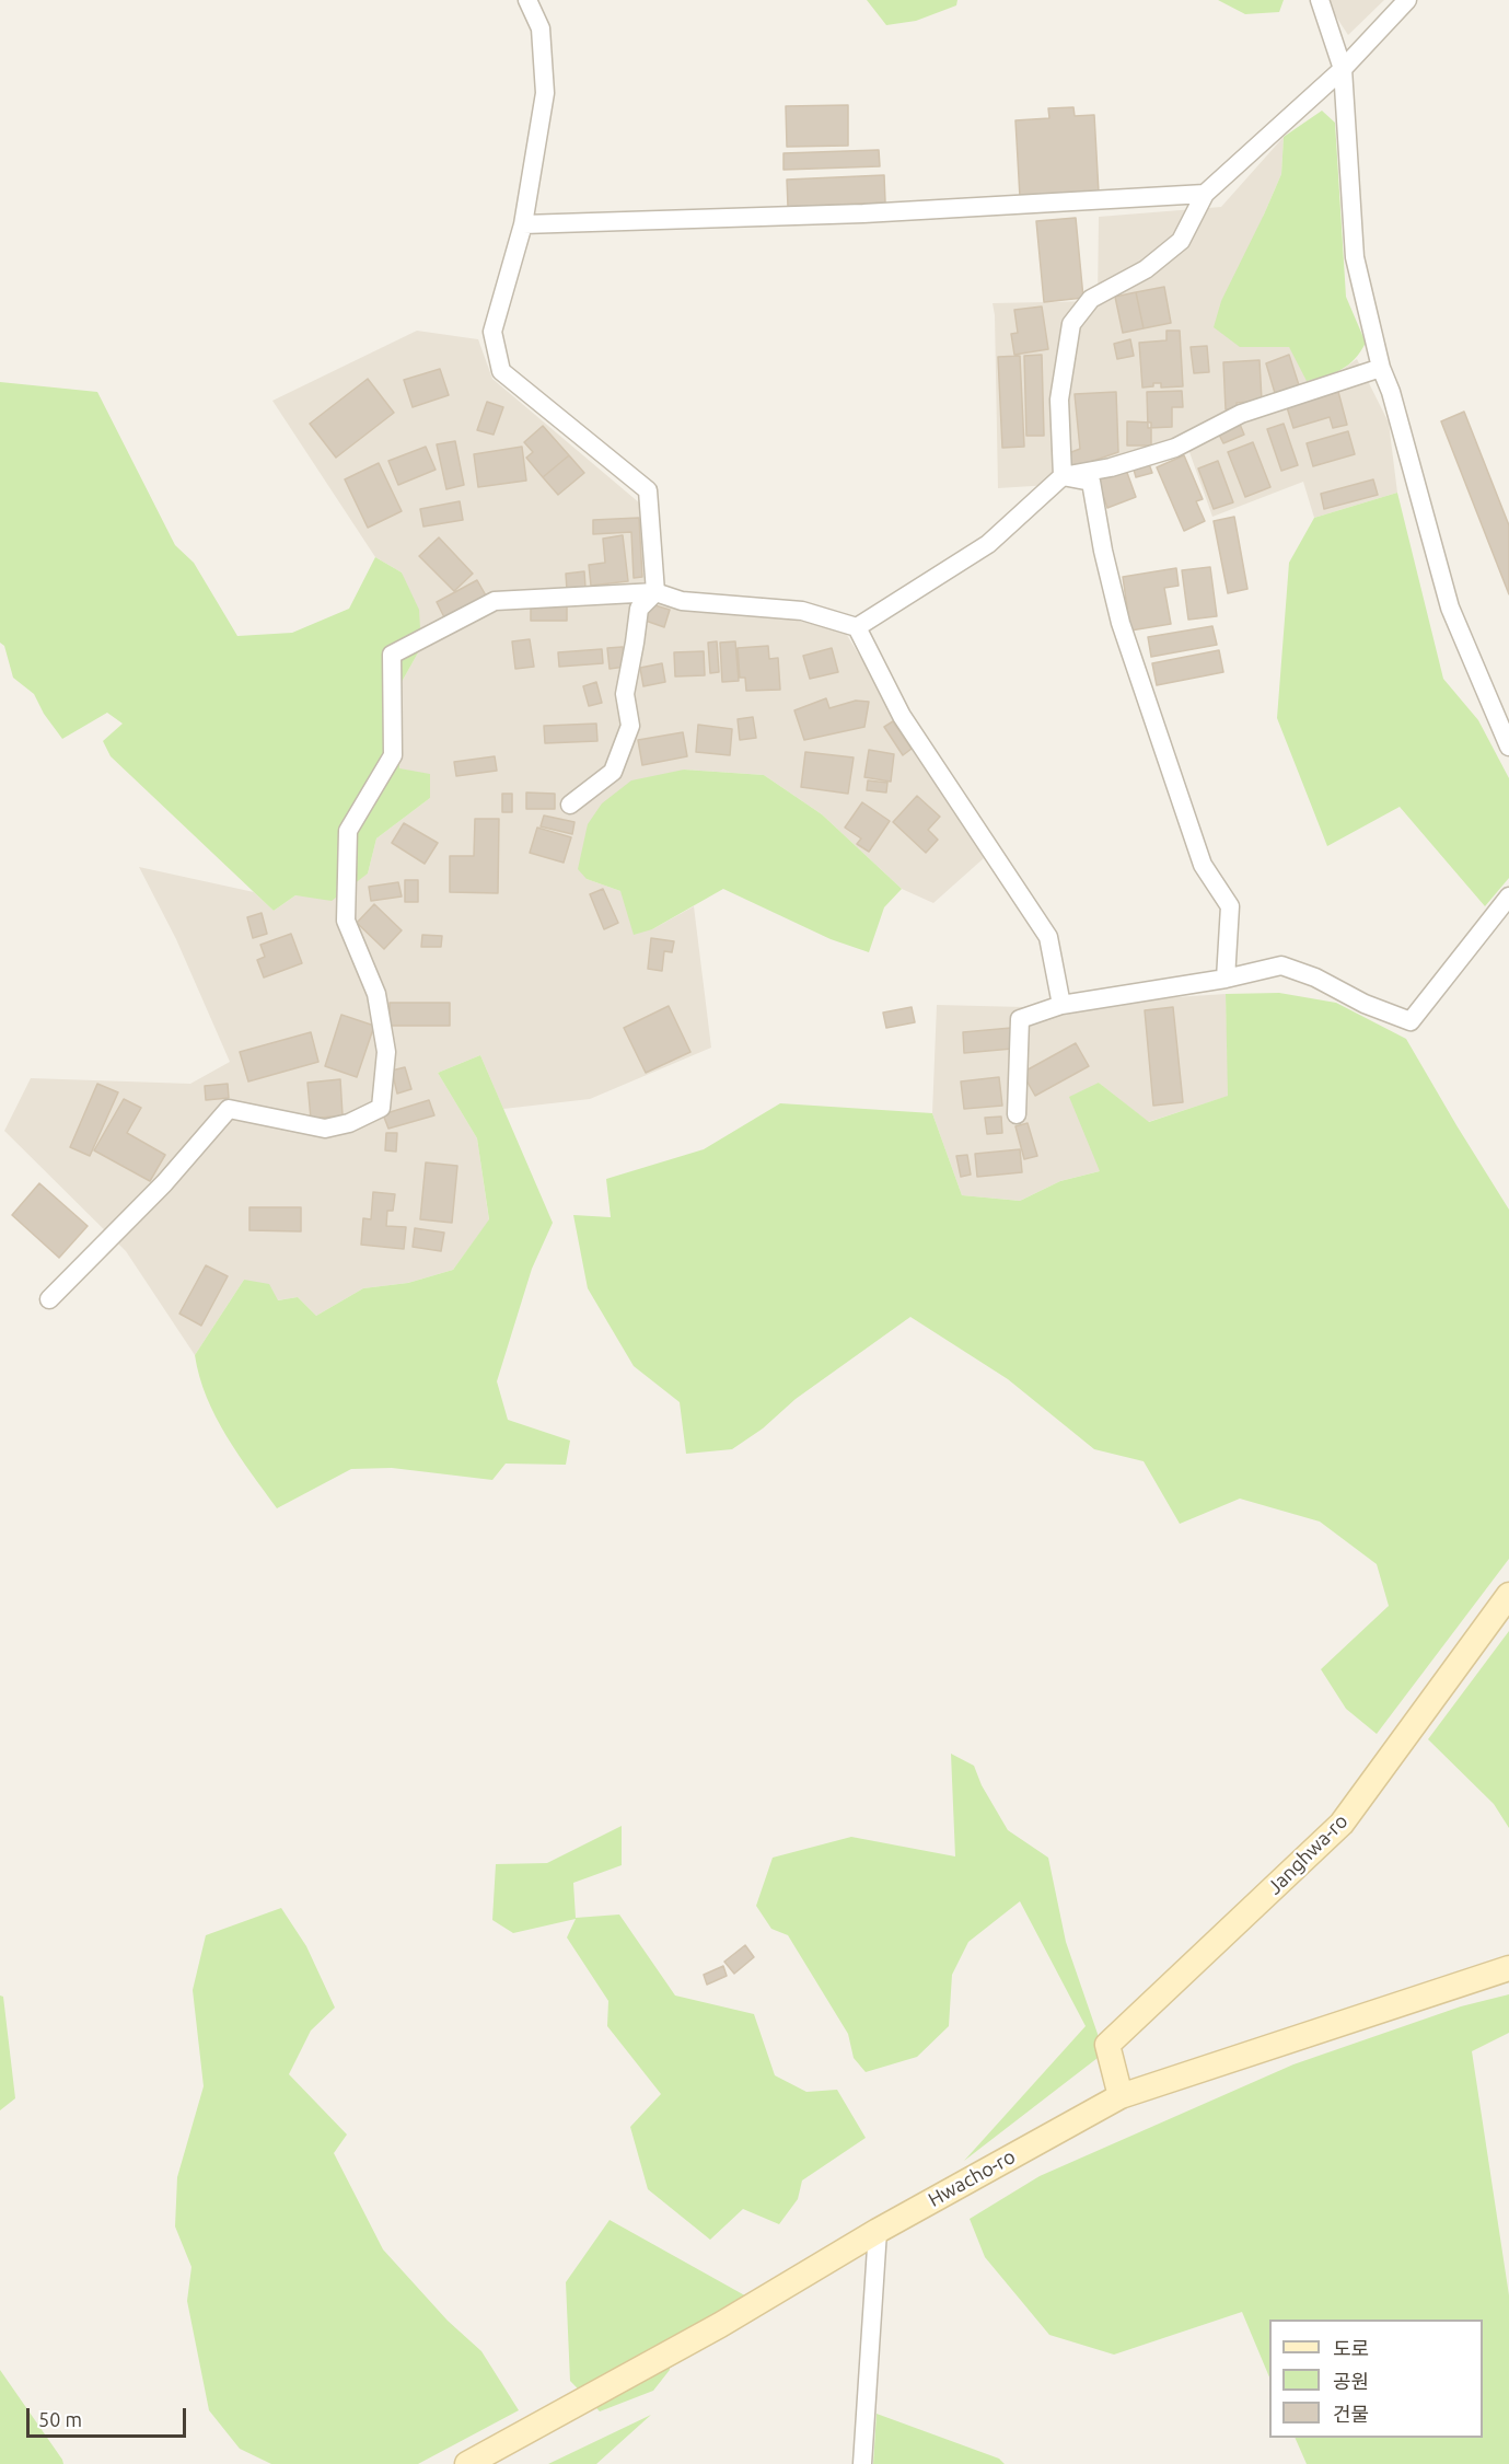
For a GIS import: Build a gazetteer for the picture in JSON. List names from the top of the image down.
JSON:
{
  "streets": {
    "street": ["Janghwa-ro", "Hwacho-ro"]
  },
  "crossings": [
    ["Janghwa-ro", "Hwacho-ro"]
  ],
  "legend": ["도로", "공원", "건물"],
  "scale_bar": "50 m"
}
